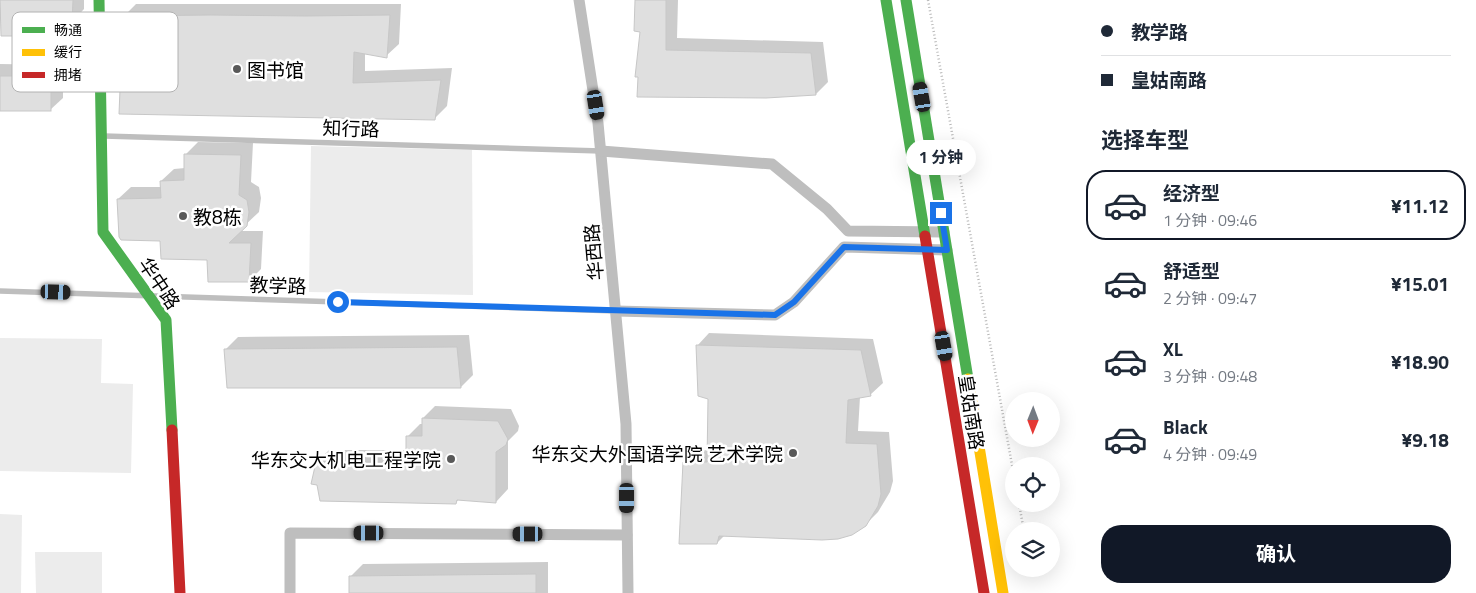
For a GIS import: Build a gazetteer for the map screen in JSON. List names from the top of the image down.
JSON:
{
  "streets": {
    "street": ["华西路", "华中路", "皇姑南路"],
    "lane": ["知行路", "教学路"]
  },
  "crossings": [
    ["知行路", "华西路"],
    ["知行路", "华中路"],
    ["华西路", "教学路"],
    ["华中路", "教学路"]
  ],
  "places": [
    "图书馆",
    "教8栋",
    "华东交大外国语学院 艺术学院",
    "华东交大机电工程学院"
  ],
  "legend": ["畅通", "缓行", "拥堵"],
  "north": "bottom",
  "page": {
    "banner": ["教学路", "皇姑南路"],
    "heading": "选择车型",
    "bubble": "1 分钟",
    "list": [
      {
        "name": "经济型",
        "note": "1 分钟 · 09:46",
        "value": "¥11.12"
      },
      {
        "name": "舒适型",
        "note": "2 分钟 · 09:47",
        "value": "¥15.01"
      },
      {
        "name": "XL",
        "note": "3 分钟 · 09:48",
        "value": "¥18.90"
      },
      {
        "name": "Black",
        "note": "4 分钟 · 09:49",
        "value": "¥9.18"
      }
    ],
    "buttons": "确认"
  }
}
